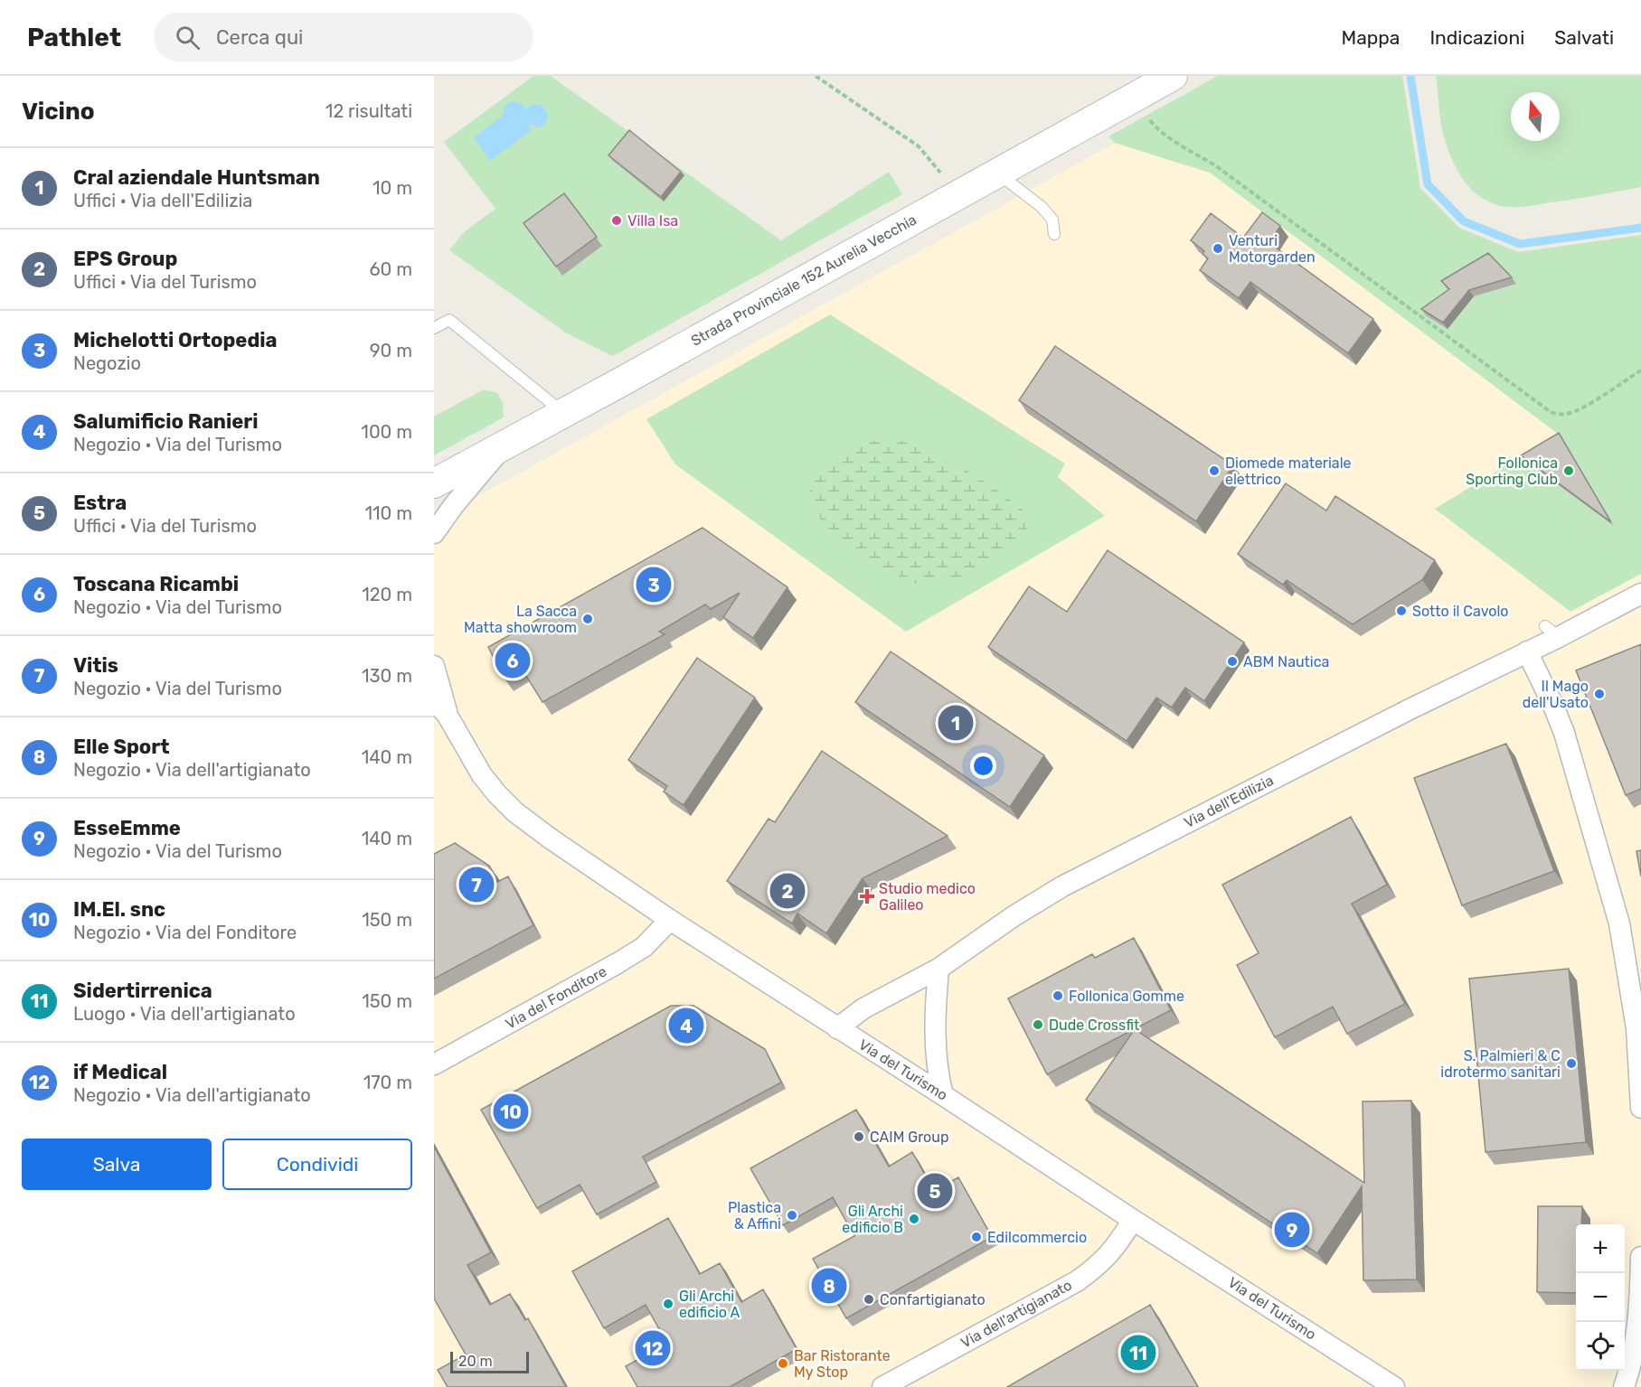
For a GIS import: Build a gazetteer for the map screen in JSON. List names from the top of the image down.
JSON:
{
  "streets": {
    "main road": ["Strada Provinciale 152 Aurelia Vecchia"],
    "street": [
      "Via dell'Edilizia",
      "Via del Fonditore",
      "Via del Turismo",
      "Via dell'artigianato"
    ]
  },
  "crossings": [
    ["Via dell'Edilizia", "Via del Turismo"],
    ["Via del Fonditore", "Via del Turismo"],
    ["Via del Turismo", "Via dell'artigianato"]
  ],
  "places": {
    "other": [
      "Villa Isa",
      "Venturi Motorgarden",
      "Diomede materiale elettrico",
      "Follonica Sporting Club",
      "Sotto il Cavolo",
      "La Sacca Matta showroom",
      "ABM Nautica",
      "Il Mago dell'Usato",
      "Follonica Gomme",
      "Dude Crossfit",
      "S. Palmieri & C idrotermo sanitari",
      "CAIM Group",
      "Plastica & Affini",
      "Gli Archi edificio B",
      "Edilcommercio",
      "Confartigianato",
      "Gli Archi edificio A",
      "Bar Ristorante My Stop"
    ],
    "health": ["Studio medico Galileo"]
  },
  "scale_bar": "20 m",
  "north": "top",
  "page": {
    "header": "Pathlet",
    "search": "Cerca qui",
    "nav": ["Mappa", "Indicazioni", "Salvati"],
    "heading": ["Vicino", "12 risultati"],
    "list": [
      {
        "mark": "1",
        "name": "Cral aziendale Huntsman",
        "note": "Uffici · Via dell'Edilizia",
        "value": "10 m"
      },
      {
        "mark": "2",
        "name": "EPS Group",
        "note": "Uffici · Via del Turismo",
        "value": "60 m"
      },
      {
        "mark": "3",
        "name": "Michelotti Ortopedia",
        "note": "Negozio",
        "value": "90 m"
      },
      {
        "mark": "4",
        "name": "Salumificio Ranieri",
        "note": "Negozio · Via del Turismo",
        "value": "100 m"
      },
      {
        "mark": "5",
        "name": "Estra",
        "note": "Uffici · Via del Turismo",
        "value": "110 m"
      },
      {
        "mark": "6",
        "name": "Toscana Ricambi",
        "note": "Negozio · Via del Turismo",
        "value": "120 m"
      },
      {
        "mark": "7",
        "name": "Vitis",
        "note": "Negozio · Via del Turismo",
        "value": "130 m"
      },
      {
        "mark": "8",
        "name": "Elle Sport",
        "note": "Negozio · Via dell'artigianato",
        "value": "140 m"
      },
      {
        "mark": "9",
        "name": "EsseEmme",
        "note": "Negozio · Via del Turismo",
        "value": "140 m"
      },
      {
        "mark": "10",
        "name": "IM.El. snc",
        "note": "Negozio · Via del Fonditore",
        "value": "150 m"
      },
      {
        "mark": "11",
        "name": "Sidertirrenica",
        "note": "Luogo · Via dell'artigianato",
        "value": "150 m"
      },
      {
        "mark": "12",
        "name": "if Medical",
        "note": "Negozio · Via dell'artigianato",
        "value": "170 m"
      }
    ],
    "pins": [
      "3",
      "6",
      "1",
      "7",
      "2",
      "4",
      "10",
      "5",
      "9",
      "8",
      "12",
      "11"
    ],
    "buttons": ["Salva", "Condividi"],
    "map_buttons": ["+", "−"],
    "scale": "20 m"
  }
}
